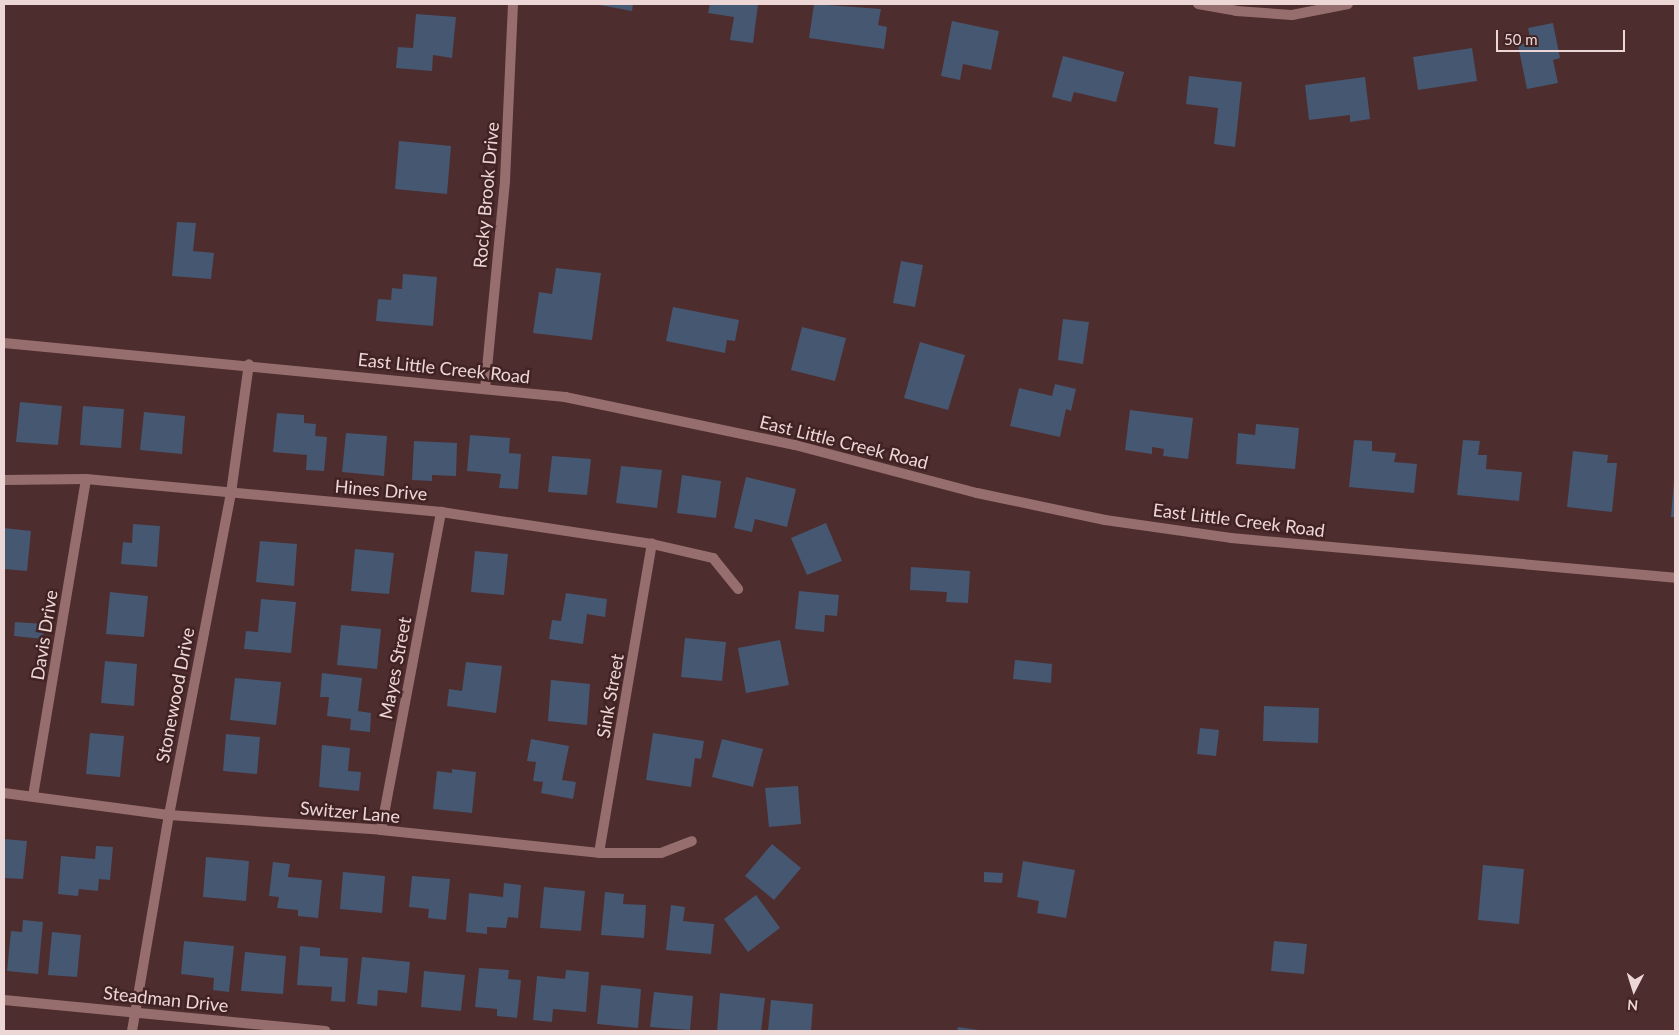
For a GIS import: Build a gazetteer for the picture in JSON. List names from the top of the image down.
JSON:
{
  "streets": {
    "street": [
      "Rocky Brook Drive",
      "East Little Creek Road",
      "Hines Drive",
      "Davis Drive",
      "Mayes Street",
      "Stonewood Drive",
      "Sink Street",
      "Switzer Lane",
      "Steadman Drive"
    ]
  },
  "crossings": [
    ["Rocky Brook Drive", "East Little Creek Road"],
    ["East Little Creek Road", "Stonewood Drive"],
    ["Hines Drive", "Davis Drive"],
    ["Hines Drive", "Mayes Street"],
    ["Hines Drive", "Stonewood Drive"],
    ["Hines Drive", "Sink Street"],
    ["Davis Drive", "Switzer Lane"],
    ["Mayes Street", "Switzer Lane"],
    ["Stonewood Drive", "Switzer Lane"],
    ["Stonewood Drive", "Steadman Drive"],
    ["Sink Street", "Switzer Lane"]
  ],
  "scale_bar": "50 m",
  "north": "bottom"
}
